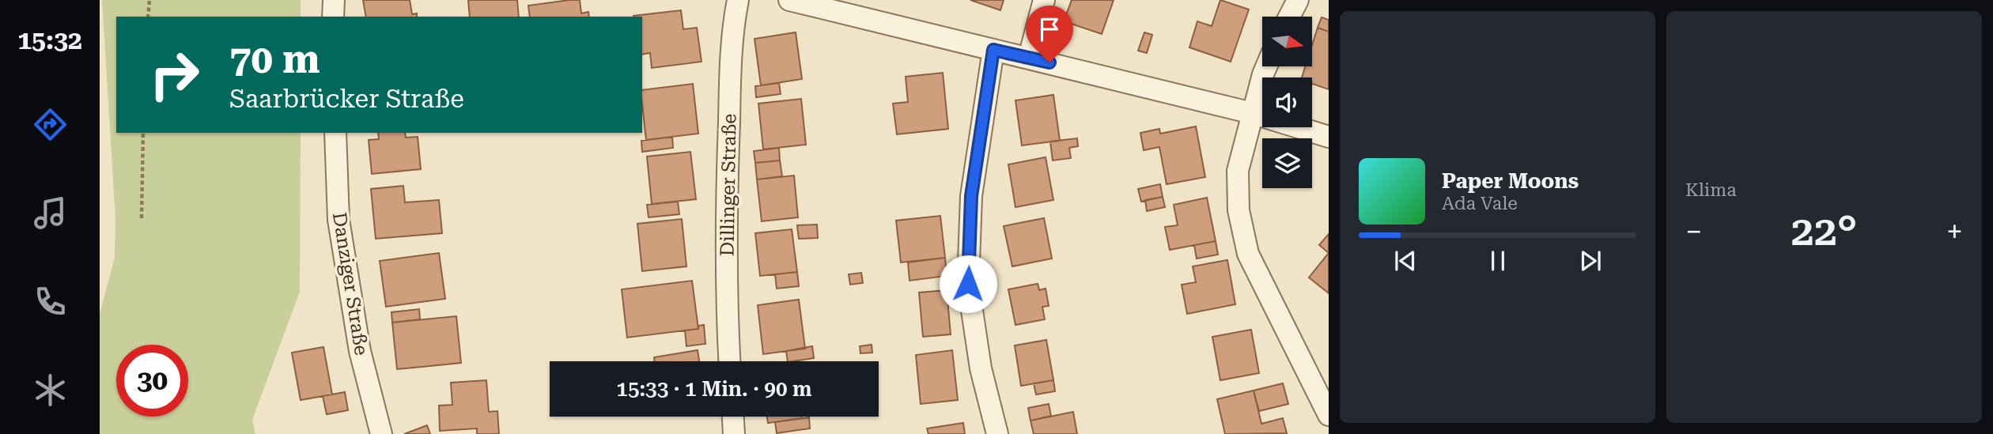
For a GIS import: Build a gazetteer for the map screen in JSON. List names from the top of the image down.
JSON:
{
  "streets": {
    "street": ["Dillinger Straße", "Danziger Straße"]
  },
  "north": "right",
  "page": {
    "tabs": "15:32",
    "tile": "Klima",
    "turn": ["70 m", "Saarbrücker Straße"],
    "song": ["Paper Moons", "Ada Vale"],
    "heat": ["−", "22°", "+"],
    "limit": "30",
    "trip": "15:33 · 1 Min. · 90 m"
  }
}
